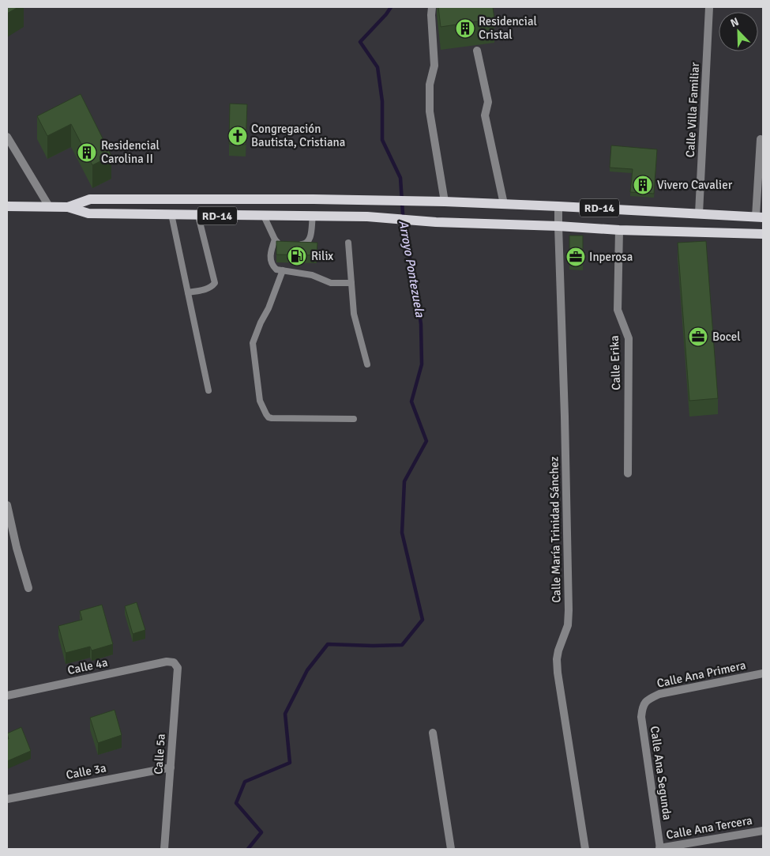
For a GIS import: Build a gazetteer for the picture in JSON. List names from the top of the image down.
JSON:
{
  "streets": {
    "main road": ["RD-14"],
    "street": [
      "Calle Villa Familiar",
      "Calle Erika",
      "Calle María Trinidad Sánchez",
      "Calle 4a",
      "Calle Ana Primera",
      "Calle 5a",
      "Calle 3a",
      "Calle Ana Segunda",
      "Calle Ana Tercera"
    ]
  },
  "crossings": [
    ["Calle Villa Familiar", "RD-14"],
    ["RD-14", "Calle Erika"],
    ["RD-14", "Calle María Trinidad Sánchez"],
    ["Calle 4a", "Calle 5a"],
    ["Calle Ana Primera", "Calle Ana Segunda"],
    ["Calle 5a", "Calle 3a"],
    ["Calle Ana Segunda", "Calle Ana Tercera"]
  ],
  "water": ["Arroyo Pontezuela"],
  "places": {
    "building": ["Residencial Cristal", "Residencial Carolina II", "Vivero Cavalier"],
    "church": ["Congregación Bautista, Cristiana"],
    "fuel station": ["Rilix"],
    "office": ["Inperosa", "Bocel"]
  },
  "north": "top left"
}
